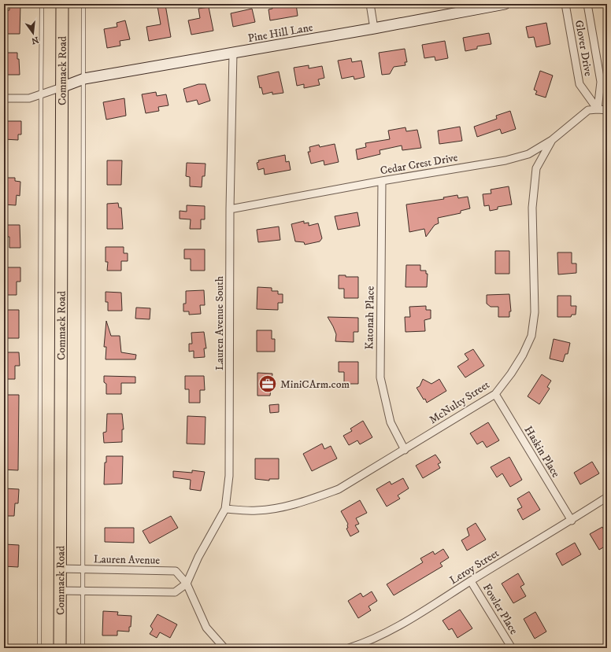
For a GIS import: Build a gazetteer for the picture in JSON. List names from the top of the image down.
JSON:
{
  "streets": {
    "main road": ["Commack Road"],
    "street": [
      "Pine Hill Lane",
      "Glover Drive",
      "Cedar Crest Drive",
      "Katonah Place",
      "Lauren Avenue South",
      "McNulty Street",
      "Haskin Place",
      "Lauren Avenue",
      "Leroy Street",
      "Fowler Place"
    ]
  },
  "crossings": [
    ["Pine Hill Lane", "Commack Road"],
    ["Pine Hill Lane", "Lauren Avenue South"],
    ["Glover Drive", "Cedar Crest Drive"],
    ["Commack Road", "Lauren Avenue"],
    ["Cedar Crest Drive", "Katonah Place"],
    ["Cedar Crest Drive", "Lauren Avenue South"],
    ["Cedar Crest Drive", "McNulty Street"],
    ["Katonah Place", "McNulty Street"],
    ["Lauren Avenue South", "McNulty Street"],
    ["Lauren Avenue South", "Lauren Avenue"],
    ["McNulty Street", "Haskin Place"],
    ["Haskin Place", "Leroy Street"],
    ["Leroy Street", "Fowler Place"]
  ],
  "places": {
    "office": ["MiniCArm.com"]
  },
  "north": "bottom"
}
